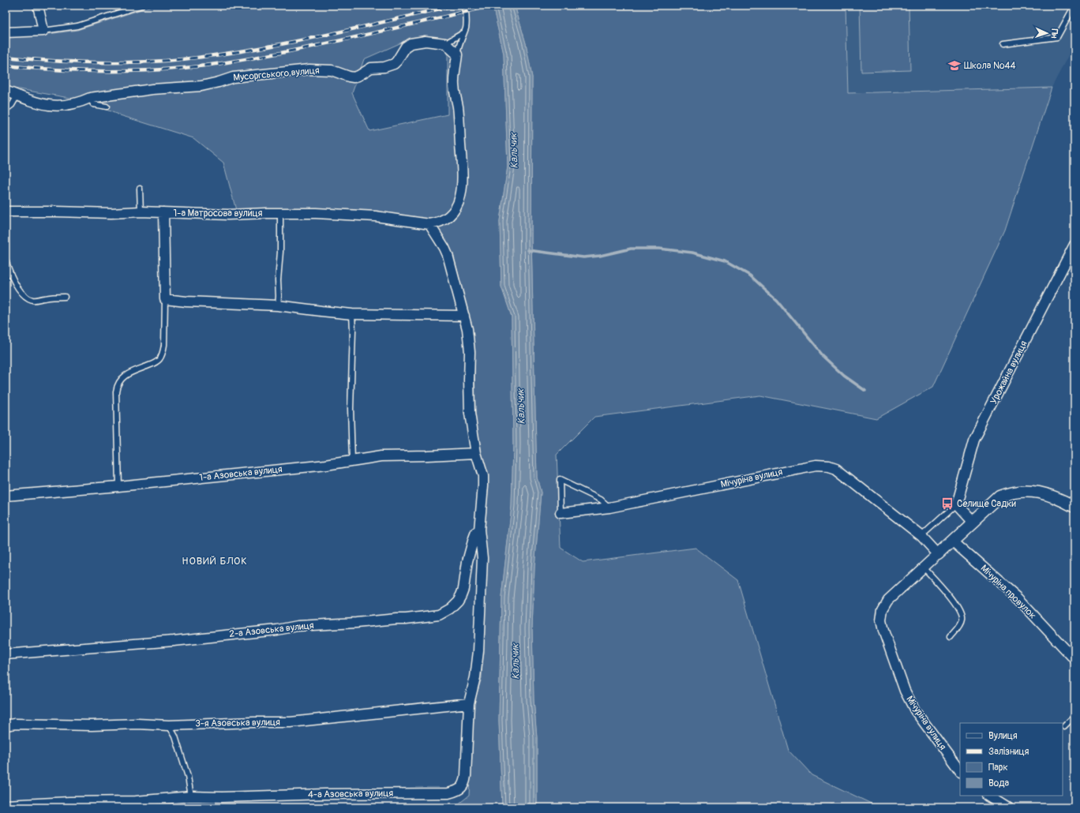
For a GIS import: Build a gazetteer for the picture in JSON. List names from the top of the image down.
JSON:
{
  "streets": {
    "street": [
      "Мусоргського вулиця",
      "1-а Матросова вулиця",
      "Урожайна вулиця",
      "1-а Азовська вулиця",
      "Мічуріна вулиця",
      "Мічуріна провулок",
      "2-а Азовська вулиця",
      "3-я Азовська вулиця",
      "4-а Азовська вулиця"
    ]
  },
  "crossings": [
    ["Мічуріна вулиця", "Мічуріна провулок"],
    ["3-я Азовська вулиця", "4-а Азовська вулиця"]
  ],
  "districts": ["НОВИЙ БЛОК"],
  "water": ["Кальчик"],
  "places": {
    "school or university": ["Школа №44"],
    "bus stop": ["Селище Садки"]
  },
  "legend": [
    "Вулиця",
    "Залізниця",
    "Парк",
    "Вода"
  ],
  "north": "right"
}
